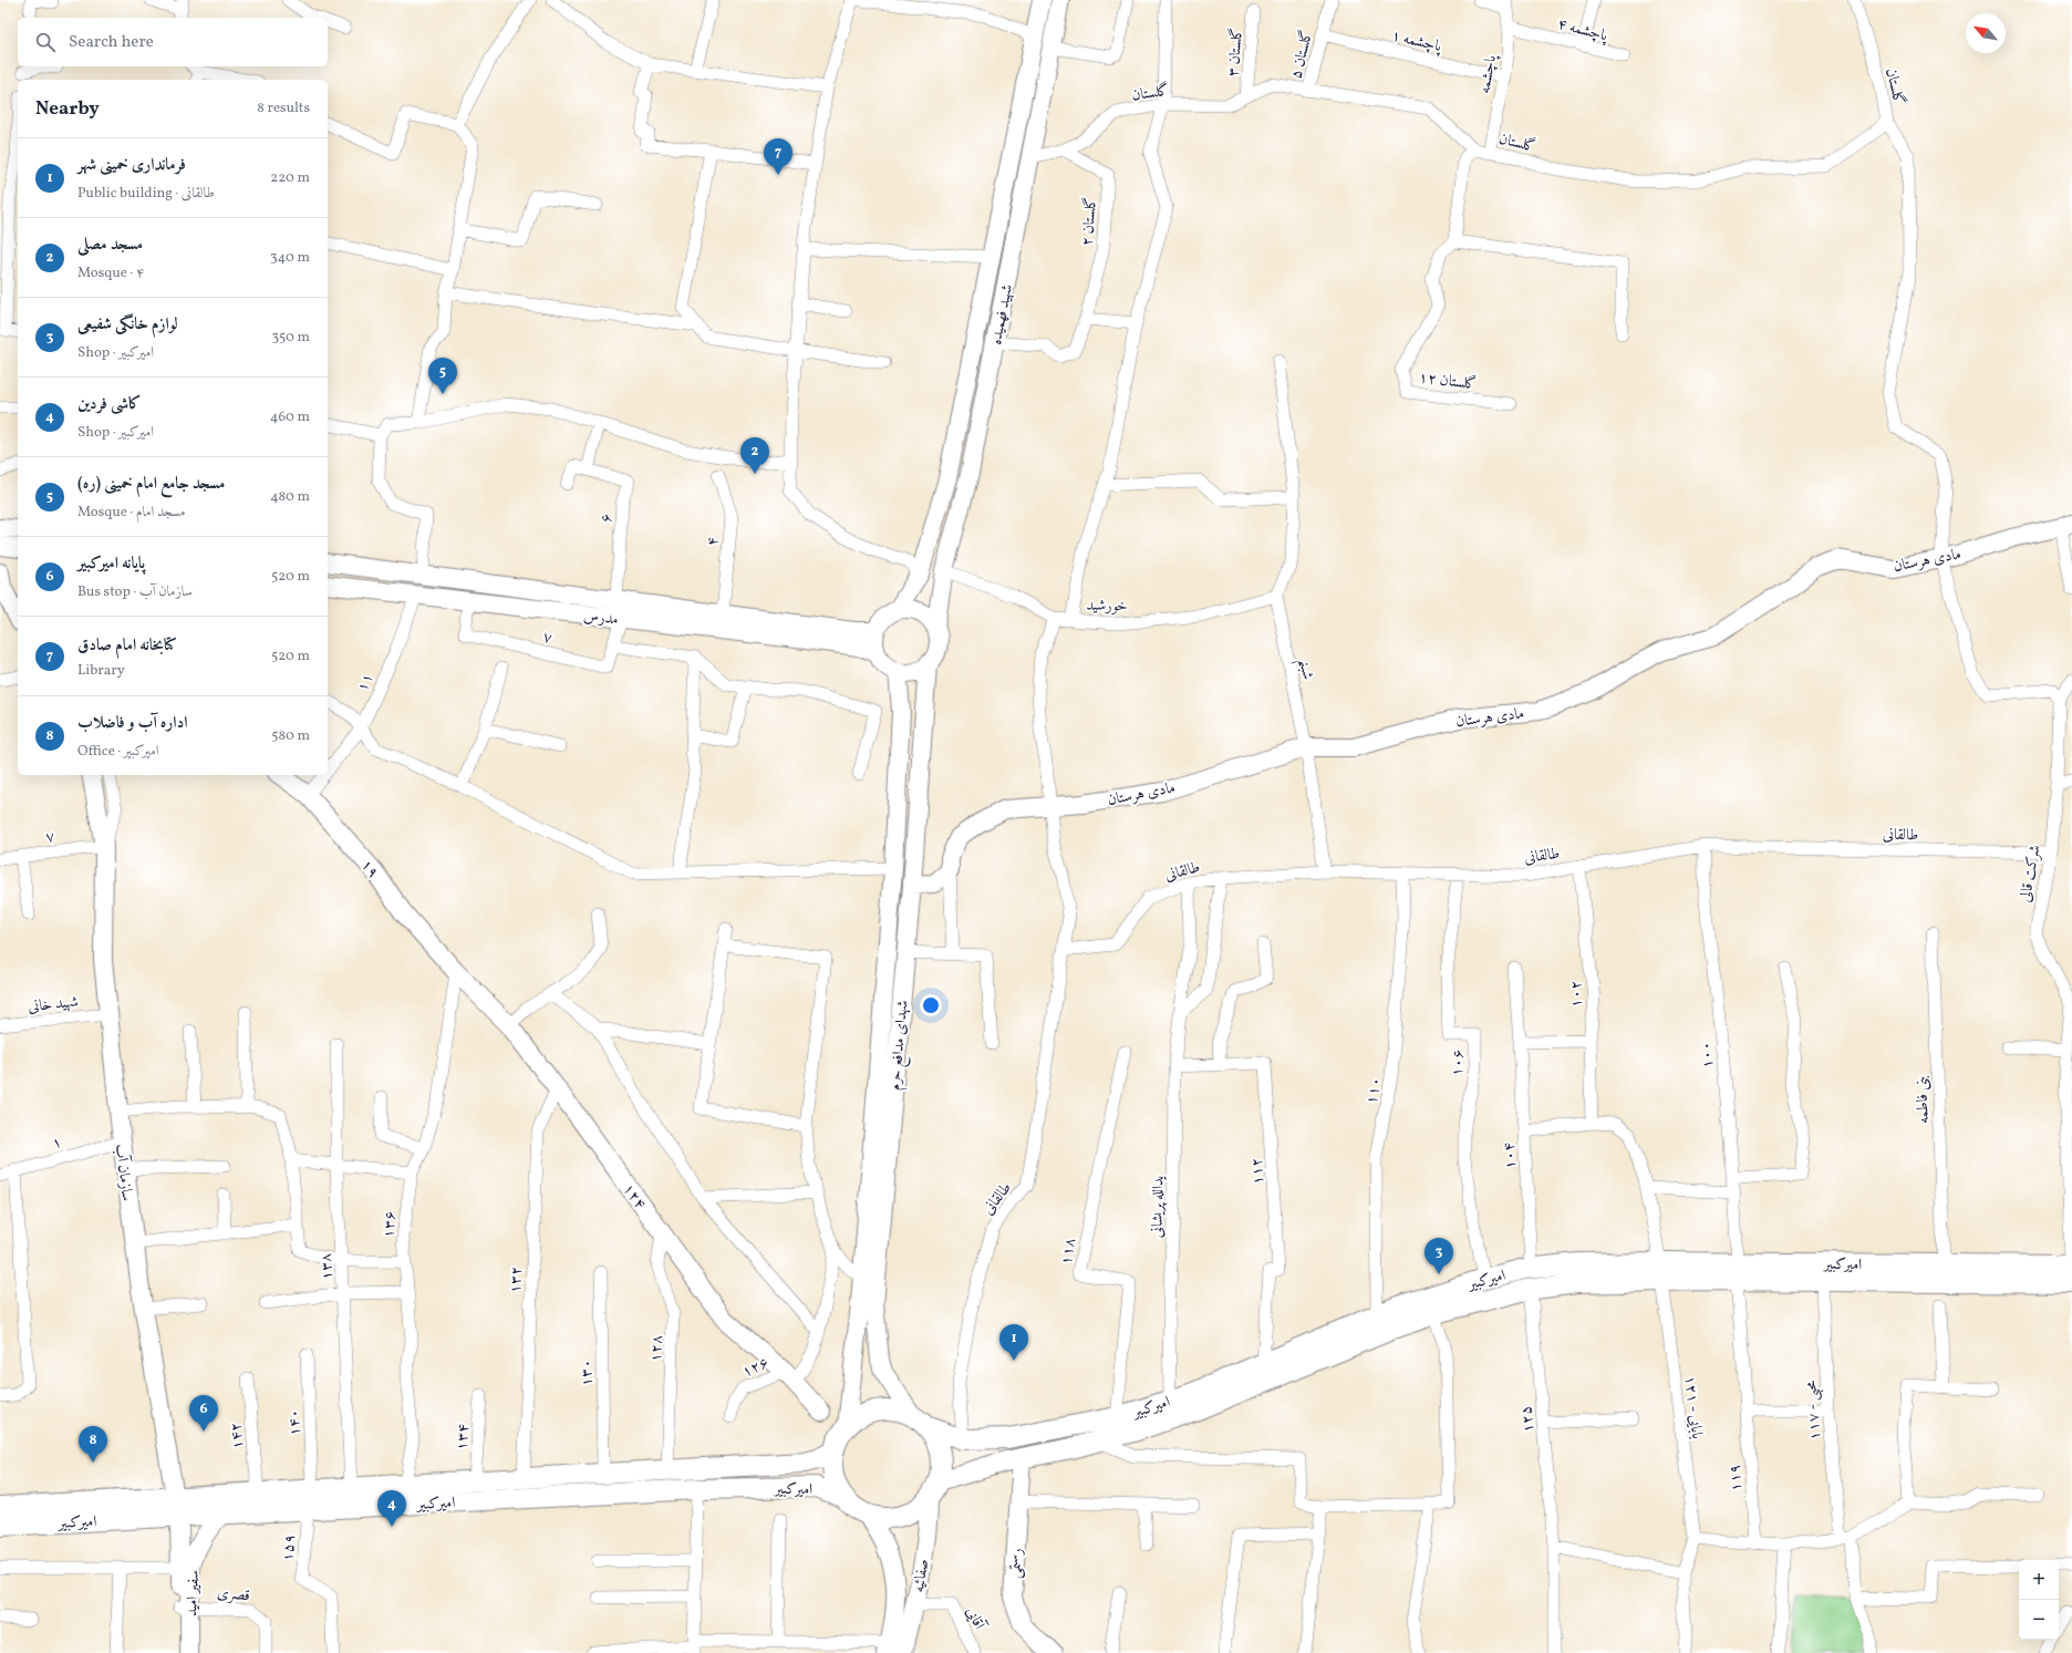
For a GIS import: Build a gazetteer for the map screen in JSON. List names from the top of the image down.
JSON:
{
  "streets": {
    "main road": [
      "شهید فهمیده",
      "مادی هرستان",
      "مدرس",
      "۱۹",
      "شهدای مدافع حرم",
      "سازمان آب",
      "۱۲۴",
      "امیرکبیر",
      "رستمی",
      "صفائیه",
      "سفیر امید"
    ],
    "street": [
      "پاچشمه ۴",
      "پاچشمه ۱",
      "گلستان ۳",
      "گلستان ۵",
      "پاچشمه",
      "گلستان",
      "گلستان ۲",
      "گلستان ۱۲",
      "۶",
      "۴",
      "خورشید",
      "۷",
      "شبنم",
      "۱۱",
      "طالقانی",
      "شرکت قالی",
      "۱۰۲",
      "شهید خانی",
      "۱۰۰",
      "۱۰۶",
      "۱۱۰",
      "بنی فاطمه",
      "۱",
      "۱۰۴",
      "۱۱۲",
      "یدالله پریشانی",
      "۱۳۶",
      "۱۱۸",
      "۱۳۸",
      "۱۳۲",
      "۱۲۸",
      "۱۲۶",
      "۱۳۰",
      "بابایی - ۱۲۱",
      "محبی - ۱۱۷",
      "۱۲۵",
      "۱۴۰",
      "۱۴۲",
      "۱۳۴",
      "۱۱۹",
      "۱۵۹",
      "قصری",
      "آقایی"
    ]
  },
  "crossings": [
    ["پاچشمه ۴", "پاچشمه"],
    ["پاچشمه ۱", "گلستان ۵"],
    ["پاچشمه ۱", "پاچشمه"],
    ["گلستان ۳", "گلستان"],
    ["گلستان ۵", "گلستان"],
    ["پاچشمه", "گلستان"],
    ["گلستان", "گلستان ۲"],
    ["گلستان", "شهید فهمیده"],
    ["شهید فهمیده", "خورشید"],
    ["شهید فهمیده", "مدرس"],
    ["شهید فهمیده", "شهدای مدافع حرم"],
    ["۶", "مدرس"],
    ["۴", "مدرس"],
    ["مادی هرستان", "شبنم"],
    ["مادی هرستان", "طالقانی"],
    ["خورشید", "شبنم"],
    ["خورشید", "طالقانی"],
    ["مدرس", "۷"],
    ["مدرس", "۱۱"],
    ["مدرس", "شهدای مدافع حرم"],
    ["۷", "سازمان آب"],
    ["شبنم", "طالقانی"],
    ["۱۱", "۱۹"],
    ["طالقانی", "شرکت قالی"],
    ["طالقانی", "۱۰۲"],
    ["طالقانی", "۱۰۰"],
    ["طالقانی", "۱۰۶"],
    ["طالقانی", "۱۱۰"],
    ["طالقانی", "یدالله پریشانی"],
    ["طالقانی", "امیرکبیر"],
    ["۱۹", "۱۲۴"],
    ["۱۹", "۱۳۶"],
    ["شرکت قالی", "امیرکبیر"],
    ["شهید خانی", "سازمان آب"],
    ["شهدای مدافع حرم", "امیرکبیر"],
    ["شهدای مدافع حرم", "صفائیه"],
    ["۱۰۰", "امیرکبیر"],
    ["۱۰۰", "۱۱۹"],
    ["۱۰۶", "امیرکبیر"],
    ["۱۱۰", "امیرکبیر"],
    ["بنی فاطمه", "امیرکبیر"],
    ["۱", "سازمان آب"],
    ["۱۰۴", "امیرکبیر"],
    ["۱۱۲", "یدالله پریشانی"],
    ["۱۱۲", "امیرکبیر"],
    ["سازمان آب", "امیرکبیر"],
    ["۱۲۴", "۱۳۶"],
    ["۱۲۴", "۱۳۲"],
    ["۱۲۴", "۱۲۸"],
    ["۱۲۴", "۱۲۶"],
    ["یدالله پریشانی", "امیرکبیر"],
    ["۱۳۶", "امیرکبیر"],
    ["۱۱۸", "امیرکبیر"],
    ["امیرکبیر", "۱۳۸"],
    ["امیرکبیر", "۱۳۲"],
    ["امیرکبیر", "۱۲۸"],
    ["امیرکبیر", "۱۳۰"],
    ["امیرکبیر", "بابایی - ۱۲۱"],
    ["امیرکبیر", "محبی - ۱۱۷"],
    ["امیرکبیر", "۱۲۵"],
    ["امیرکبیر", "۱۴۰"],
    ["امیرکبیر", "۱۴۲"],
    ["امیرکبیر", "۱۳۴"],
    ["امیرکبیر", "۱۱۹"],
    ["امیرکبیر", "۱۵۹"],
    ["امیرکبیر", "رستمی"],
    ["امیرکبیر", "صفائیه"],
    ["امیرکبیر", "سفیر امید"],
    ["صفائیه", "آقایی"],
    ["سفیر امید", "قصری"]
  ],
  "north": "top left",
  "page": {
    "search": "Search here",
    "heading": ["Nearby", "8 results"],
    "list": [
      {
        "mark": "1",
        "name": "فرمانداری خمینی شهر",
        "note": "Public building · طالقانی",
        "value": "220 m"
      },
      {
        "mark": "2",
        "name": "مسجد مصلی",
        "note": "Mosque · ۴",
        "value": "340 m"
      },
      {
        "mark": "3",
        "name": "لوازم خانگی شفیعی",
        "note": "Shop · امیرکبیر",
        "value": "350 m"
      },
      {
        "mark": "4",
        "name": "کاشی فردین",
        "note": "Shop · امیرکبیر",
        "value": "460 m"
      },
      {
        "mark": "5",
        "name": "مسجد جامع امام خمینی (ره)",
        "note": "Mosque · مسجد امام",
        "value": "480 m"
      },
      {
        "mark": "6",
        "name": "پایانه امیرکبیر",
        "note": "Bus stop · سازمان آب",
        "value": "520 m"
      },
      {
        "mark": "7",
        "name": "کتابخانه امام صادق",
        "note": "Library",
        "value": "520 m"
      },
      {
        "mark": "8",
        "name": "اداره آب و فاضلاب",
        "note": "Office · امیرکبیر",
        "value": "580 m"
      }
    ],
    "pins": [
      "7",
      "5",
      "2",
      "3",
      "1",
      "6",
      "8",
      "4"
    ],
    "map_buttons": ["+", "−"]
  }
}
